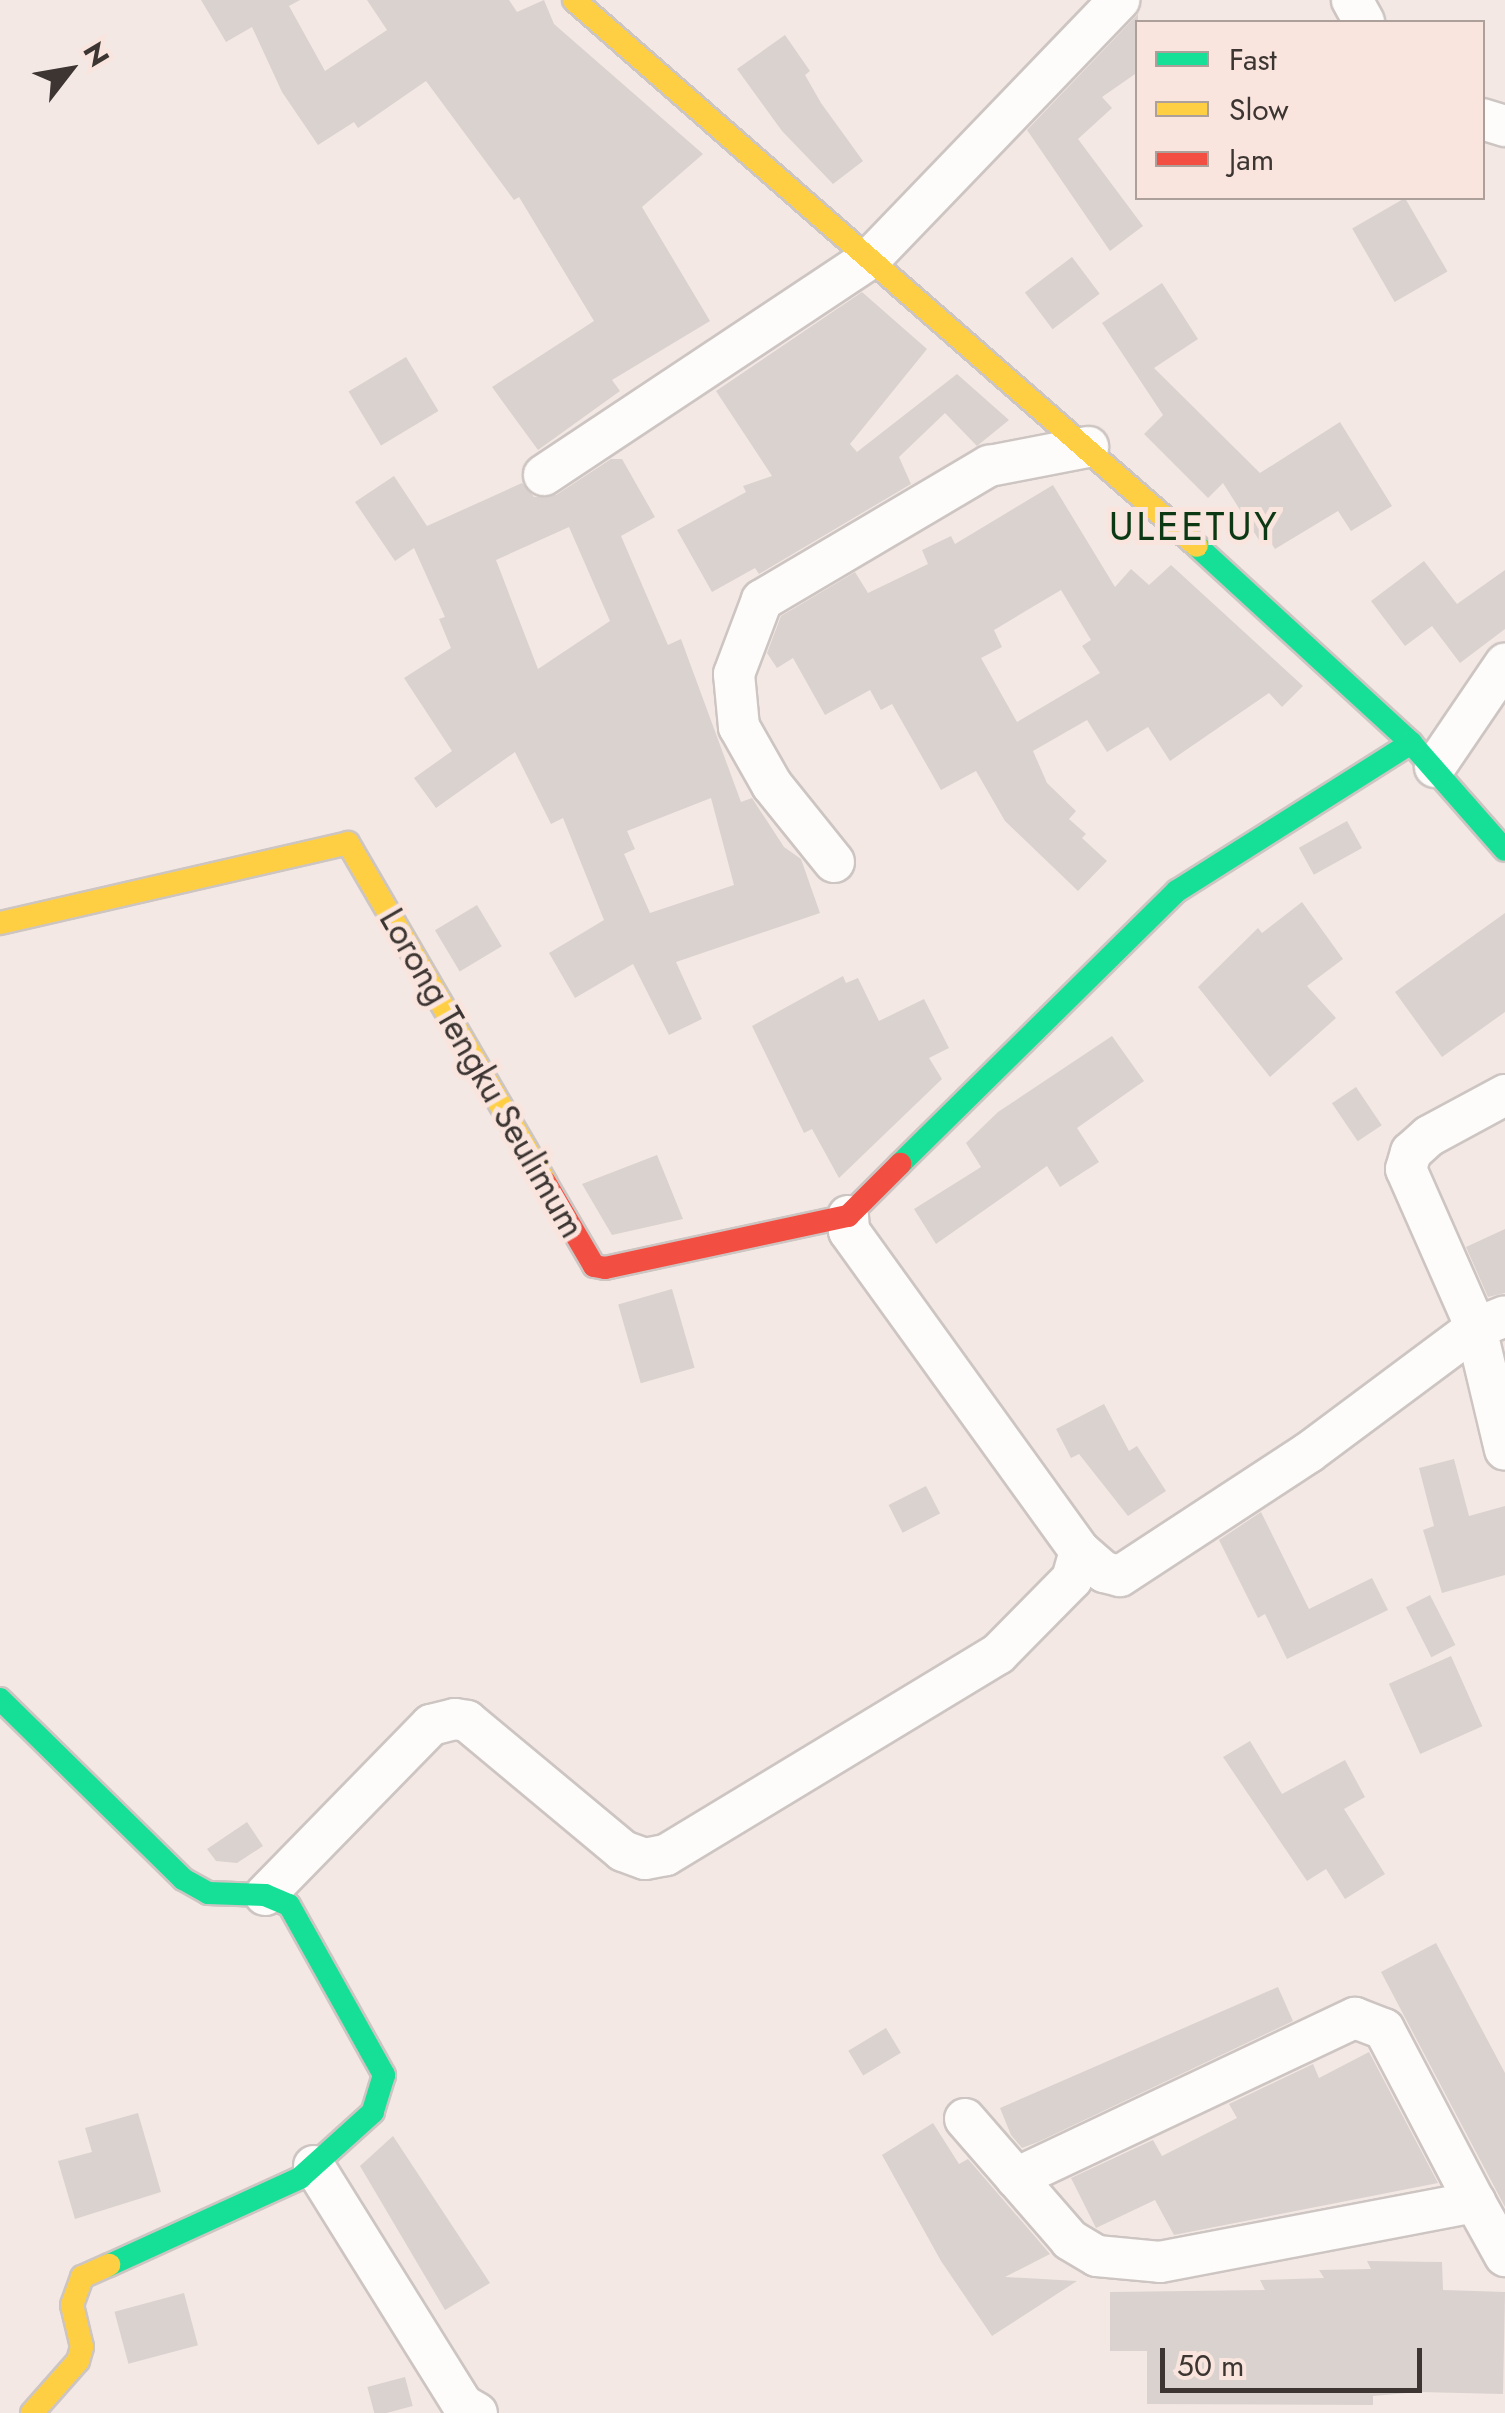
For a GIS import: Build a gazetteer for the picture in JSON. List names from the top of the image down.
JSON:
{
  "streets": {
    "street": ["Lorong Tengku Seulimum"]
  },
  "districts": ["ULEETUY"],
  "legend": ["Fast", "Slow", "Jam"],
  "scale_bar": "50 m",
  "north": "top right"
}
